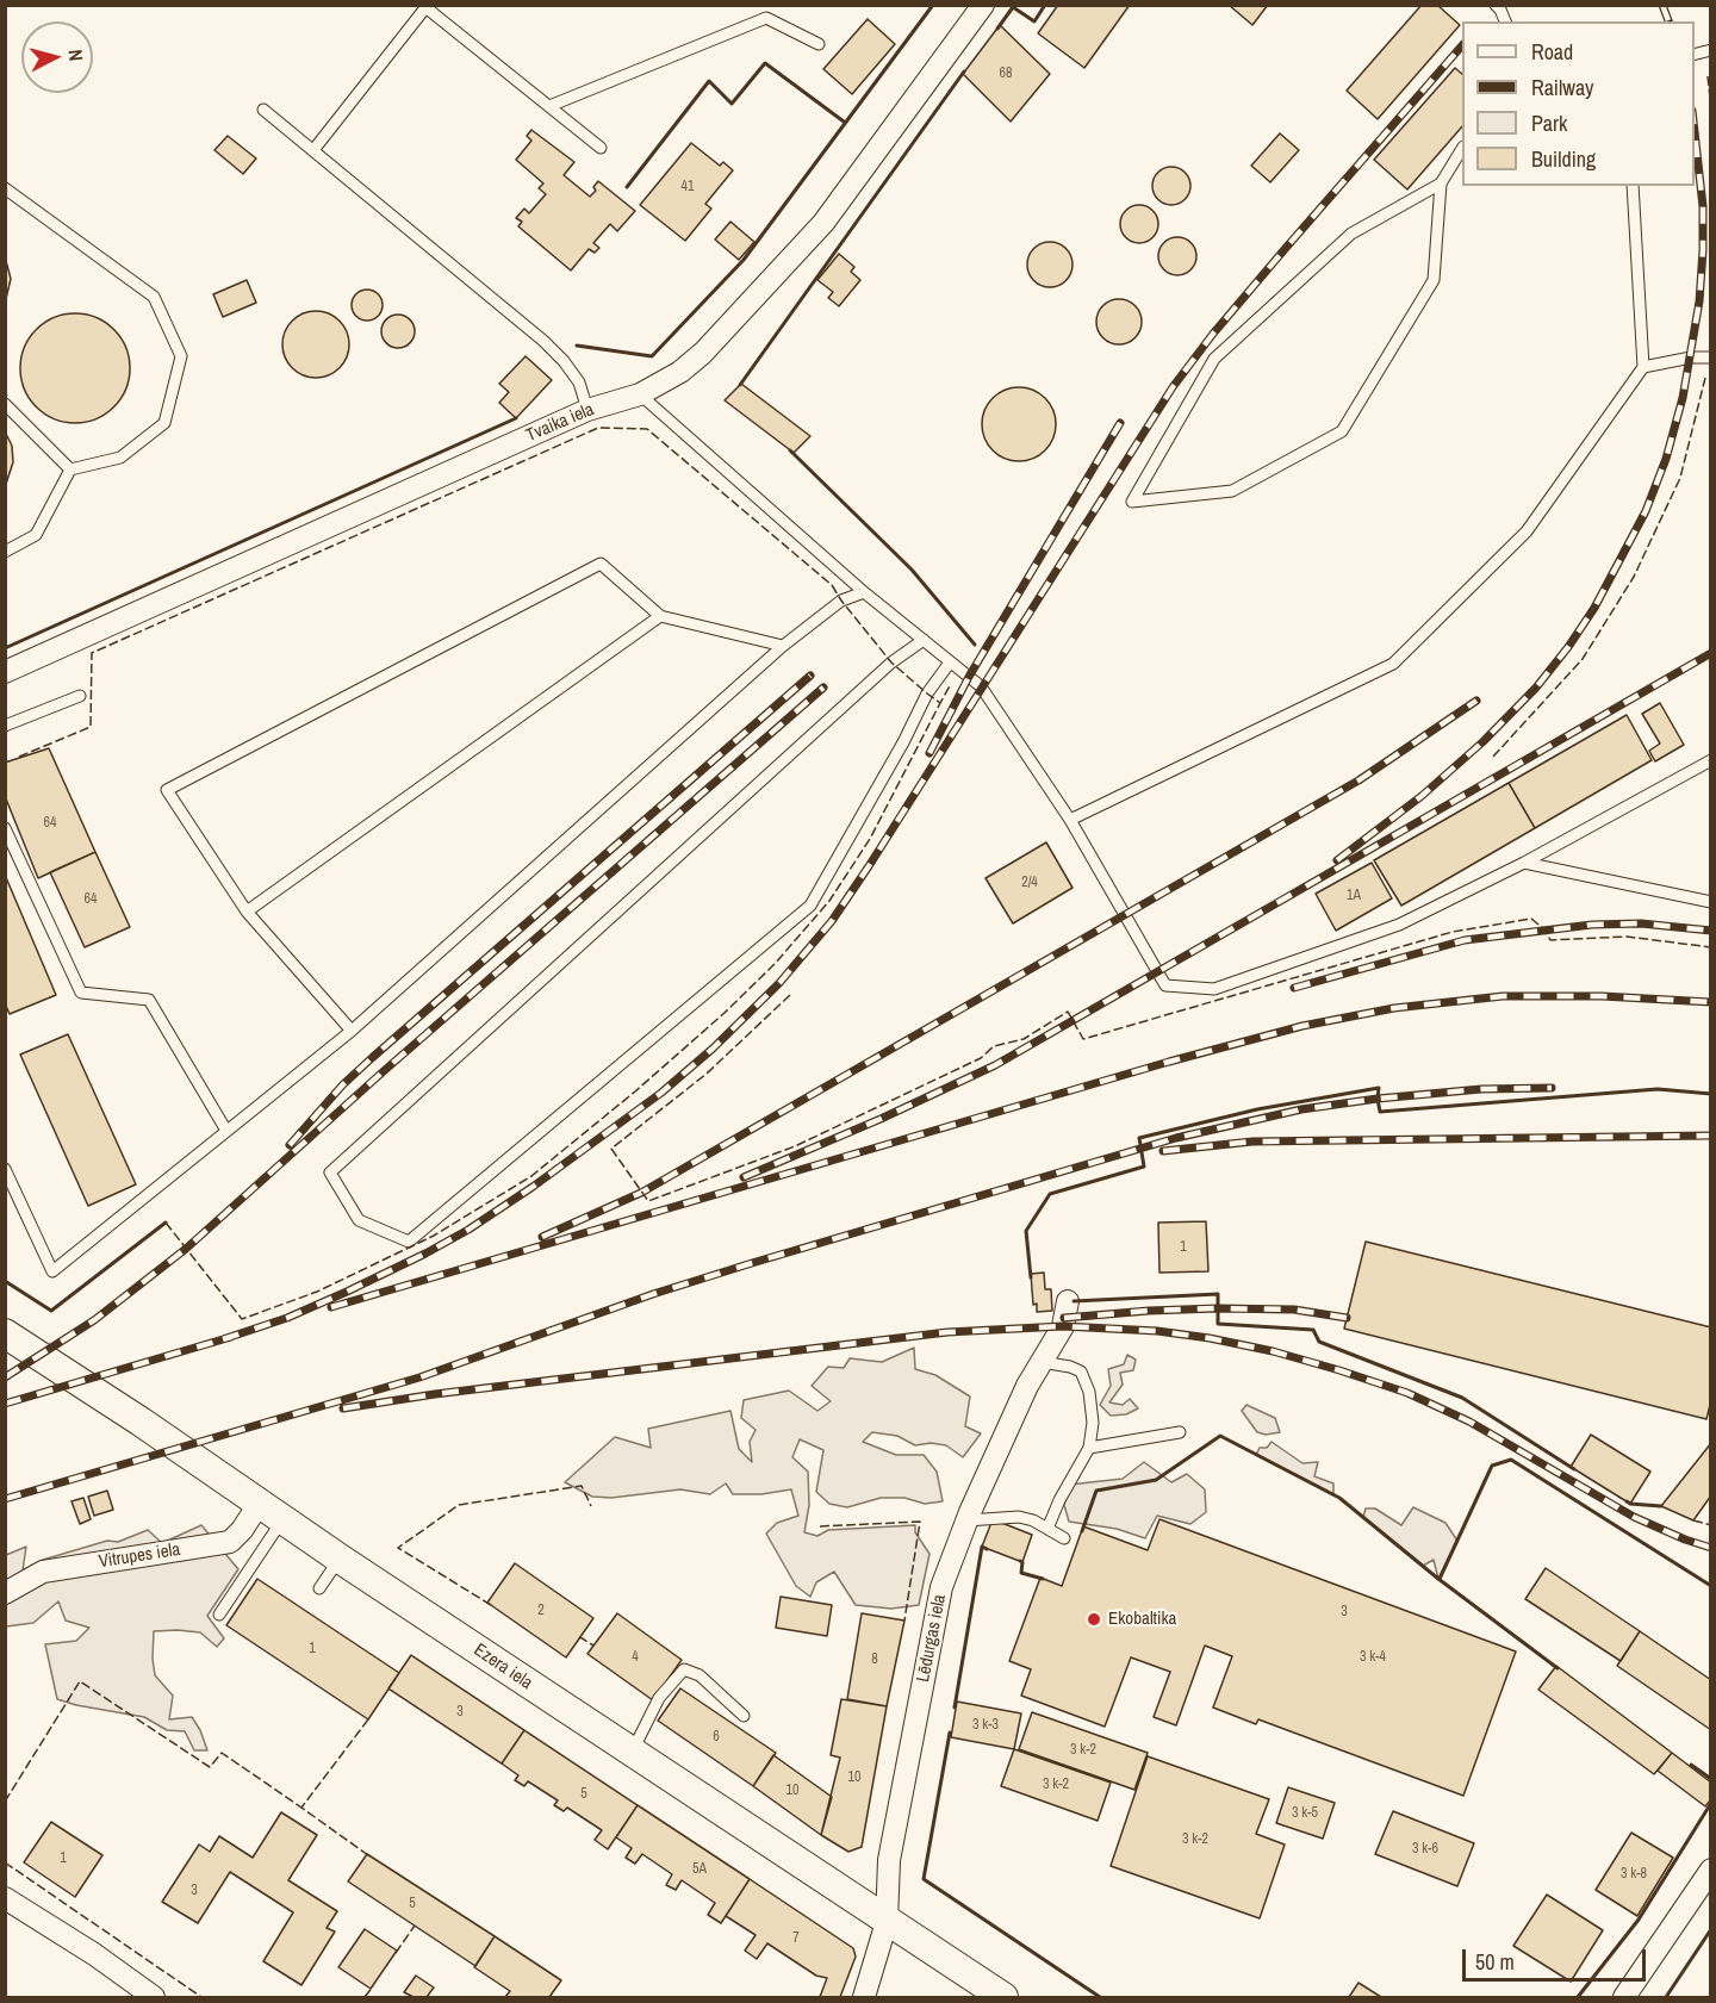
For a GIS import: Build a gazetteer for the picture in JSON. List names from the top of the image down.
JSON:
{
  "streets": {
    "street": [
      "Tvaika iela",
      "Vitrupes iela",
      "Lēdurgas iela",
      "Ezera iela"
    ]
  },
  "crossings": [
    ["Vitrupes iela", "Ezera iela"],
    ["Lēdurgas iela", "Ezera iela"]
  ],
  "places": ["Ekobaltika"],
  "house_numbers": [
    "68",
    "41",
    "64",
    "2/4",
    "1A",
    "64",
    "1",
    "2",
    "3",
    "1",
    "4",
    "3 k-4",
    "8",
    "3",
    "3 k-3",
    "6",
    "3 k-2",
    "10",
    "3 k-2",
    "10",
    "5",
    "3 k-5",
    "3 k-2",
    "3 k-6",
    "1",
    "5A",
    "3 k-8",
    "3",
    "5",
    "7"
  ],
  "legend": [
    "Road",
    "Railway",
    "Park",
    "Building"
  ],
  "scale_bar": "50 m",
  "north": "right"
}
